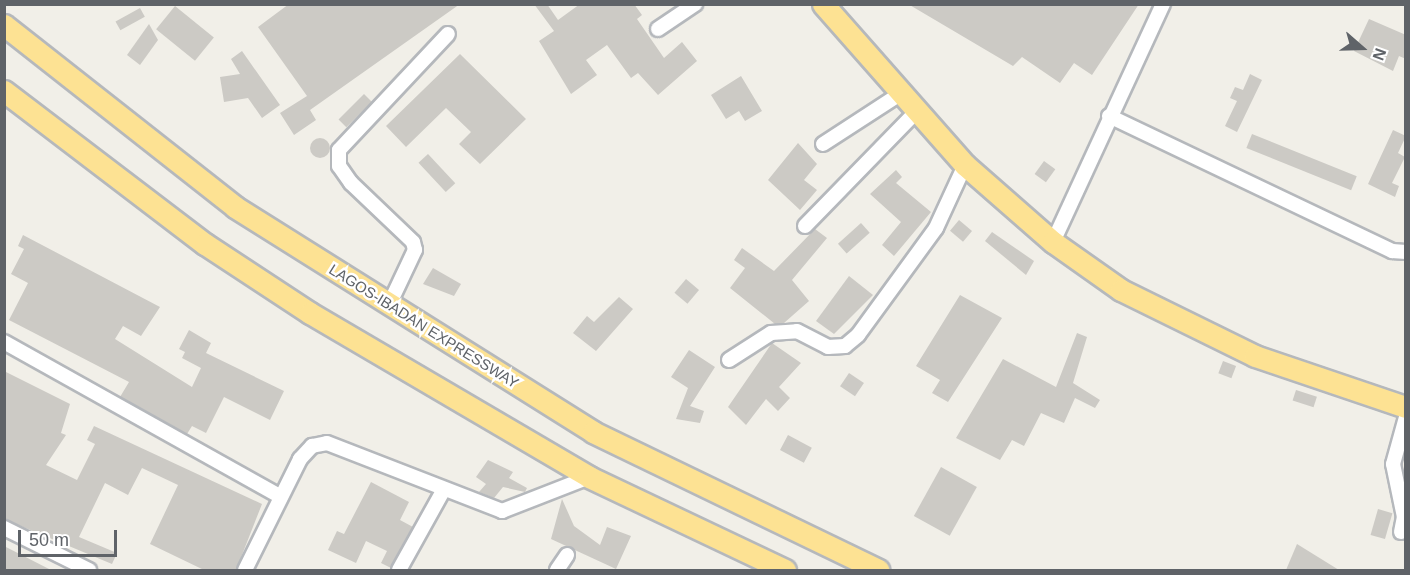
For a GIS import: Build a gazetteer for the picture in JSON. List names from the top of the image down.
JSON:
{
  "streets": {
    "highway": ["LAGOS-IBADAN EXPRESSWAY"]
  },
  "scale_bar": "50 m",
  "north": "right"
}
